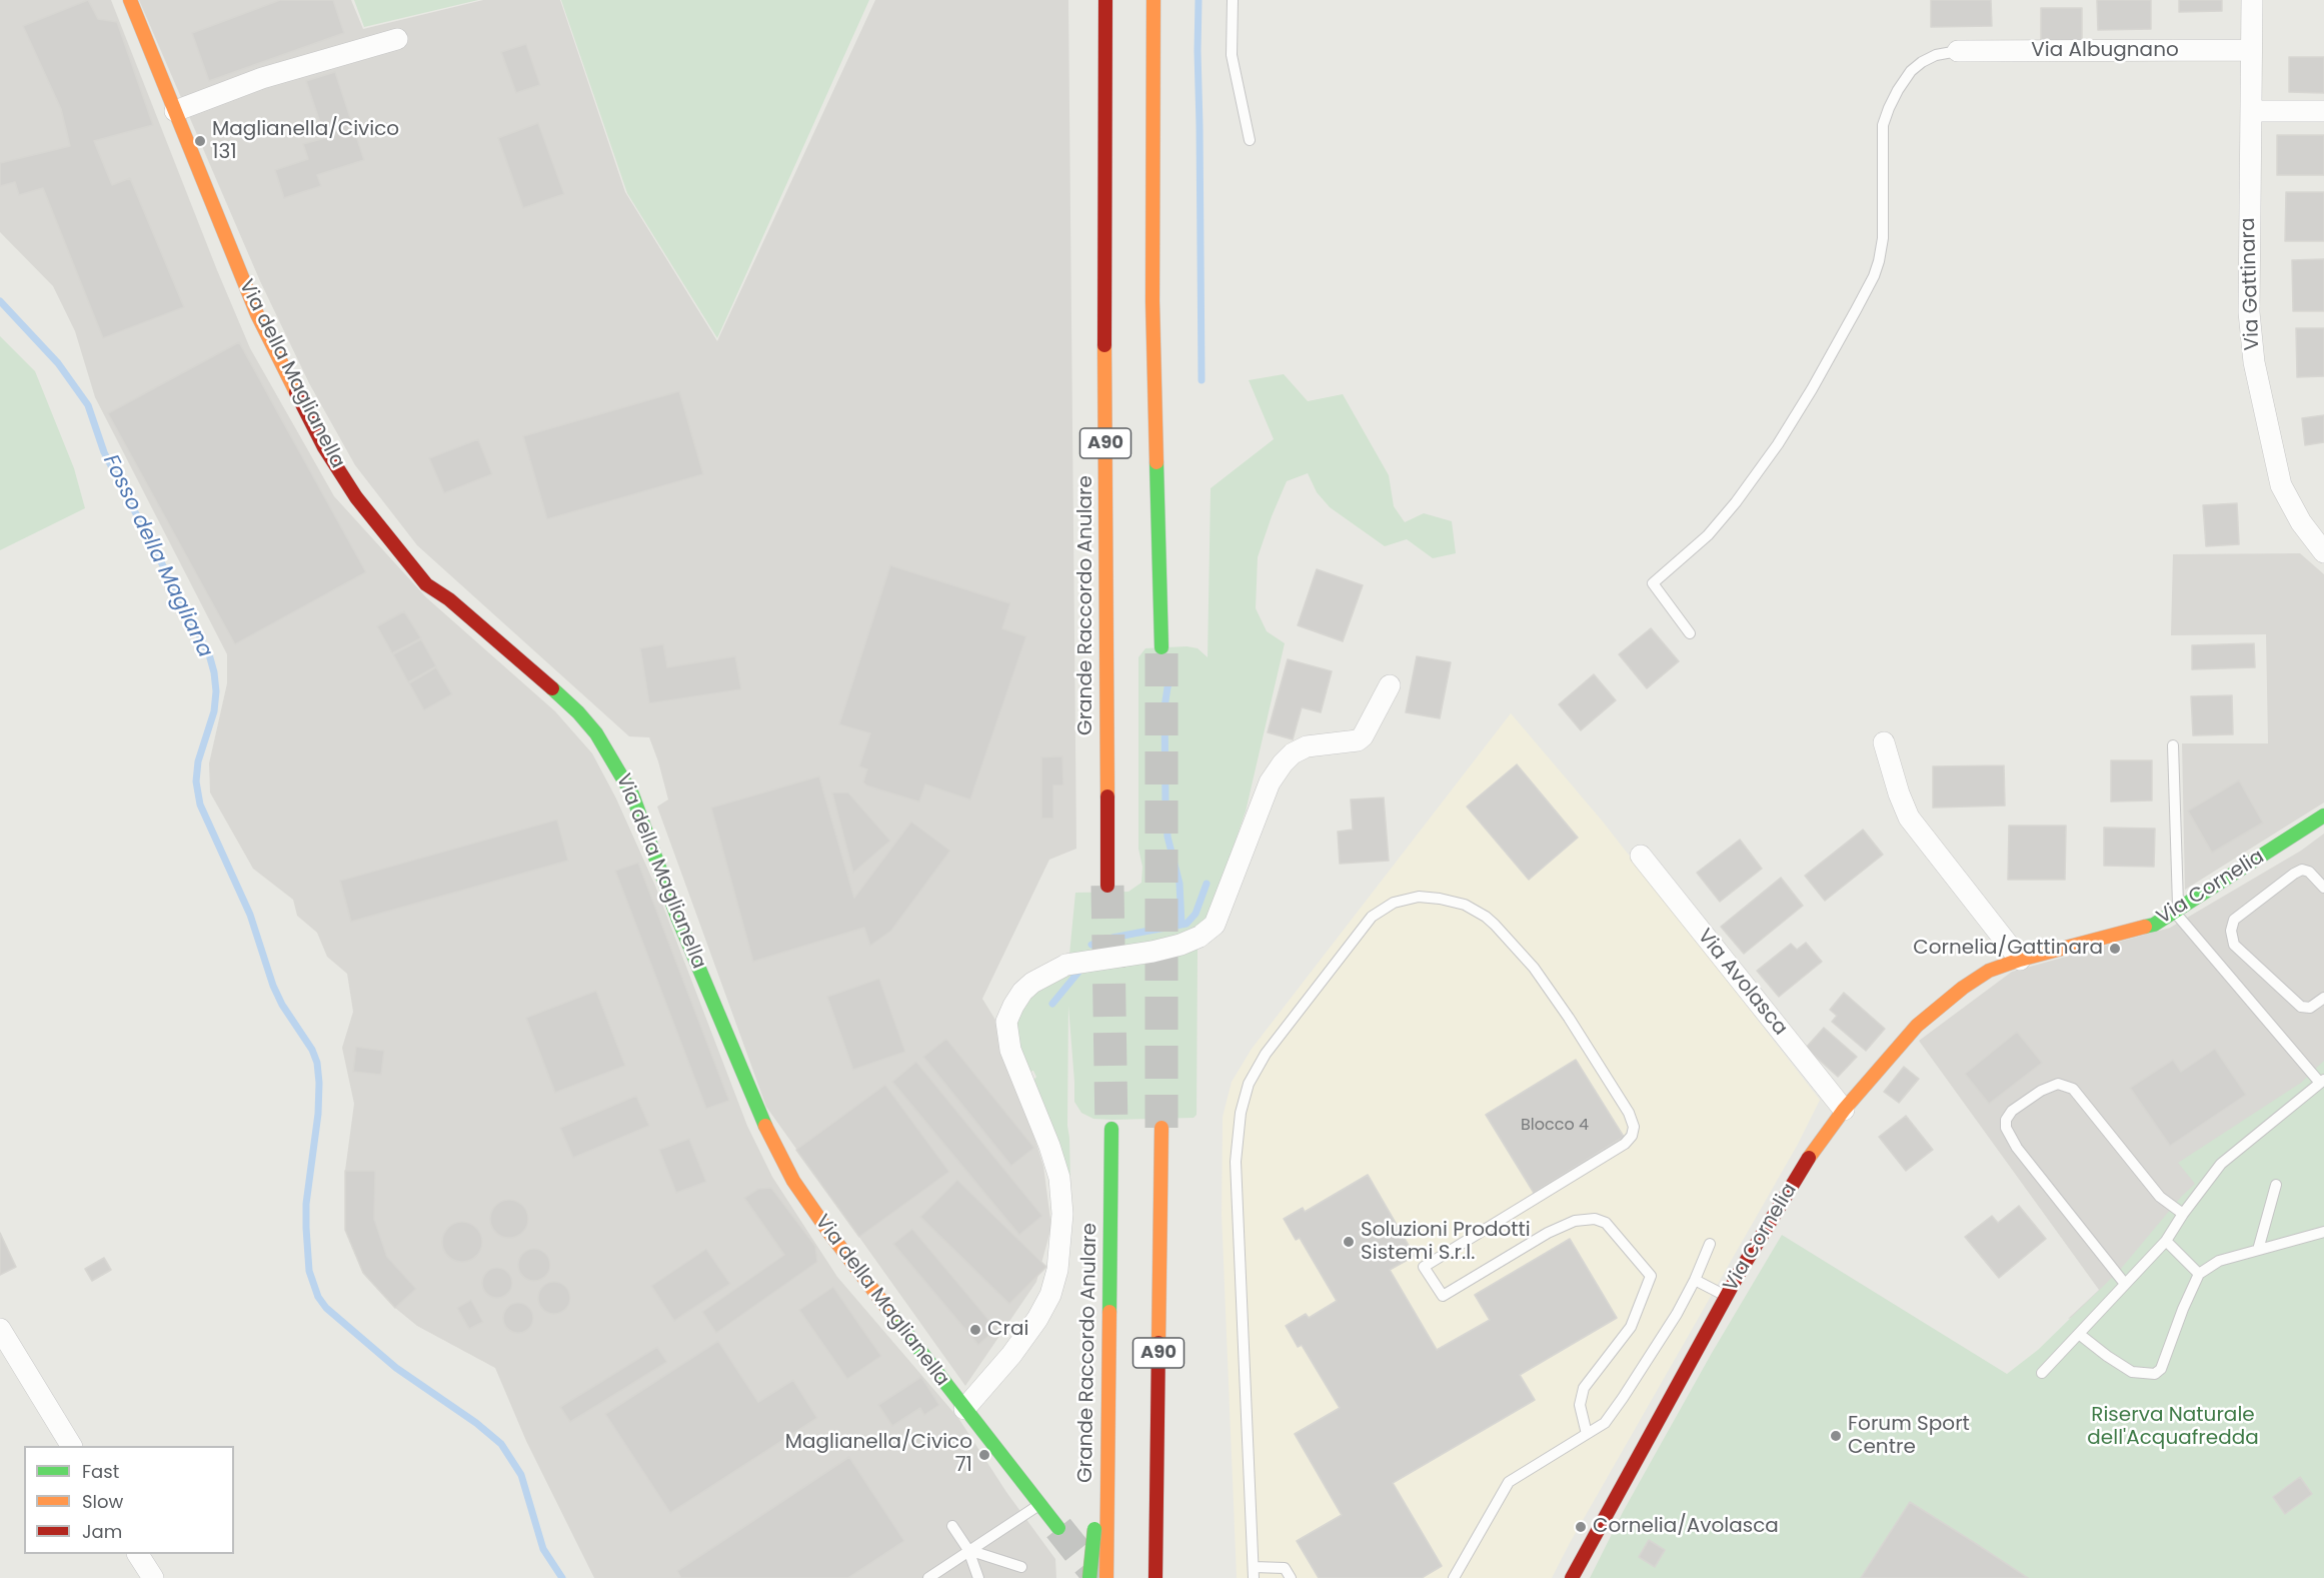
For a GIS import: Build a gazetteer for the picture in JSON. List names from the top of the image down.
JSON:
{
  "streets": {
    "main road": [
      "Via della Maglianella",
      "A90",
      "Grande Raccordo Anulare",
      "Via Cornelia"
    ],
    "street": ["Via Albugnano", "Via Gattinara", "Via Avolasca"]
  },
  "crossings": [
    ["Via Albugnano", "Via Gattinara"],
    ["Via Cornelia", "Via Avolasca"]
  ],
  "water": ["Fosso della Magliana"],
  "parks": ["Riserva Naturale dell'Acquafredda"],
  "places": [
    "Maglianella/Civico 131",
    "Cornelia/Gattinara",
    "Soluzioni Prodotti Sistemi S.r.l.",
    "Crai",
    "Forum Sport Centre",
    "Maglianella/Civico 71",
    "Cornelia/Avolasca"
  ],
  "house_numbers": ["Blocco 4"],
  "legend": ["Fast", "Slow", "Jam"]
}
